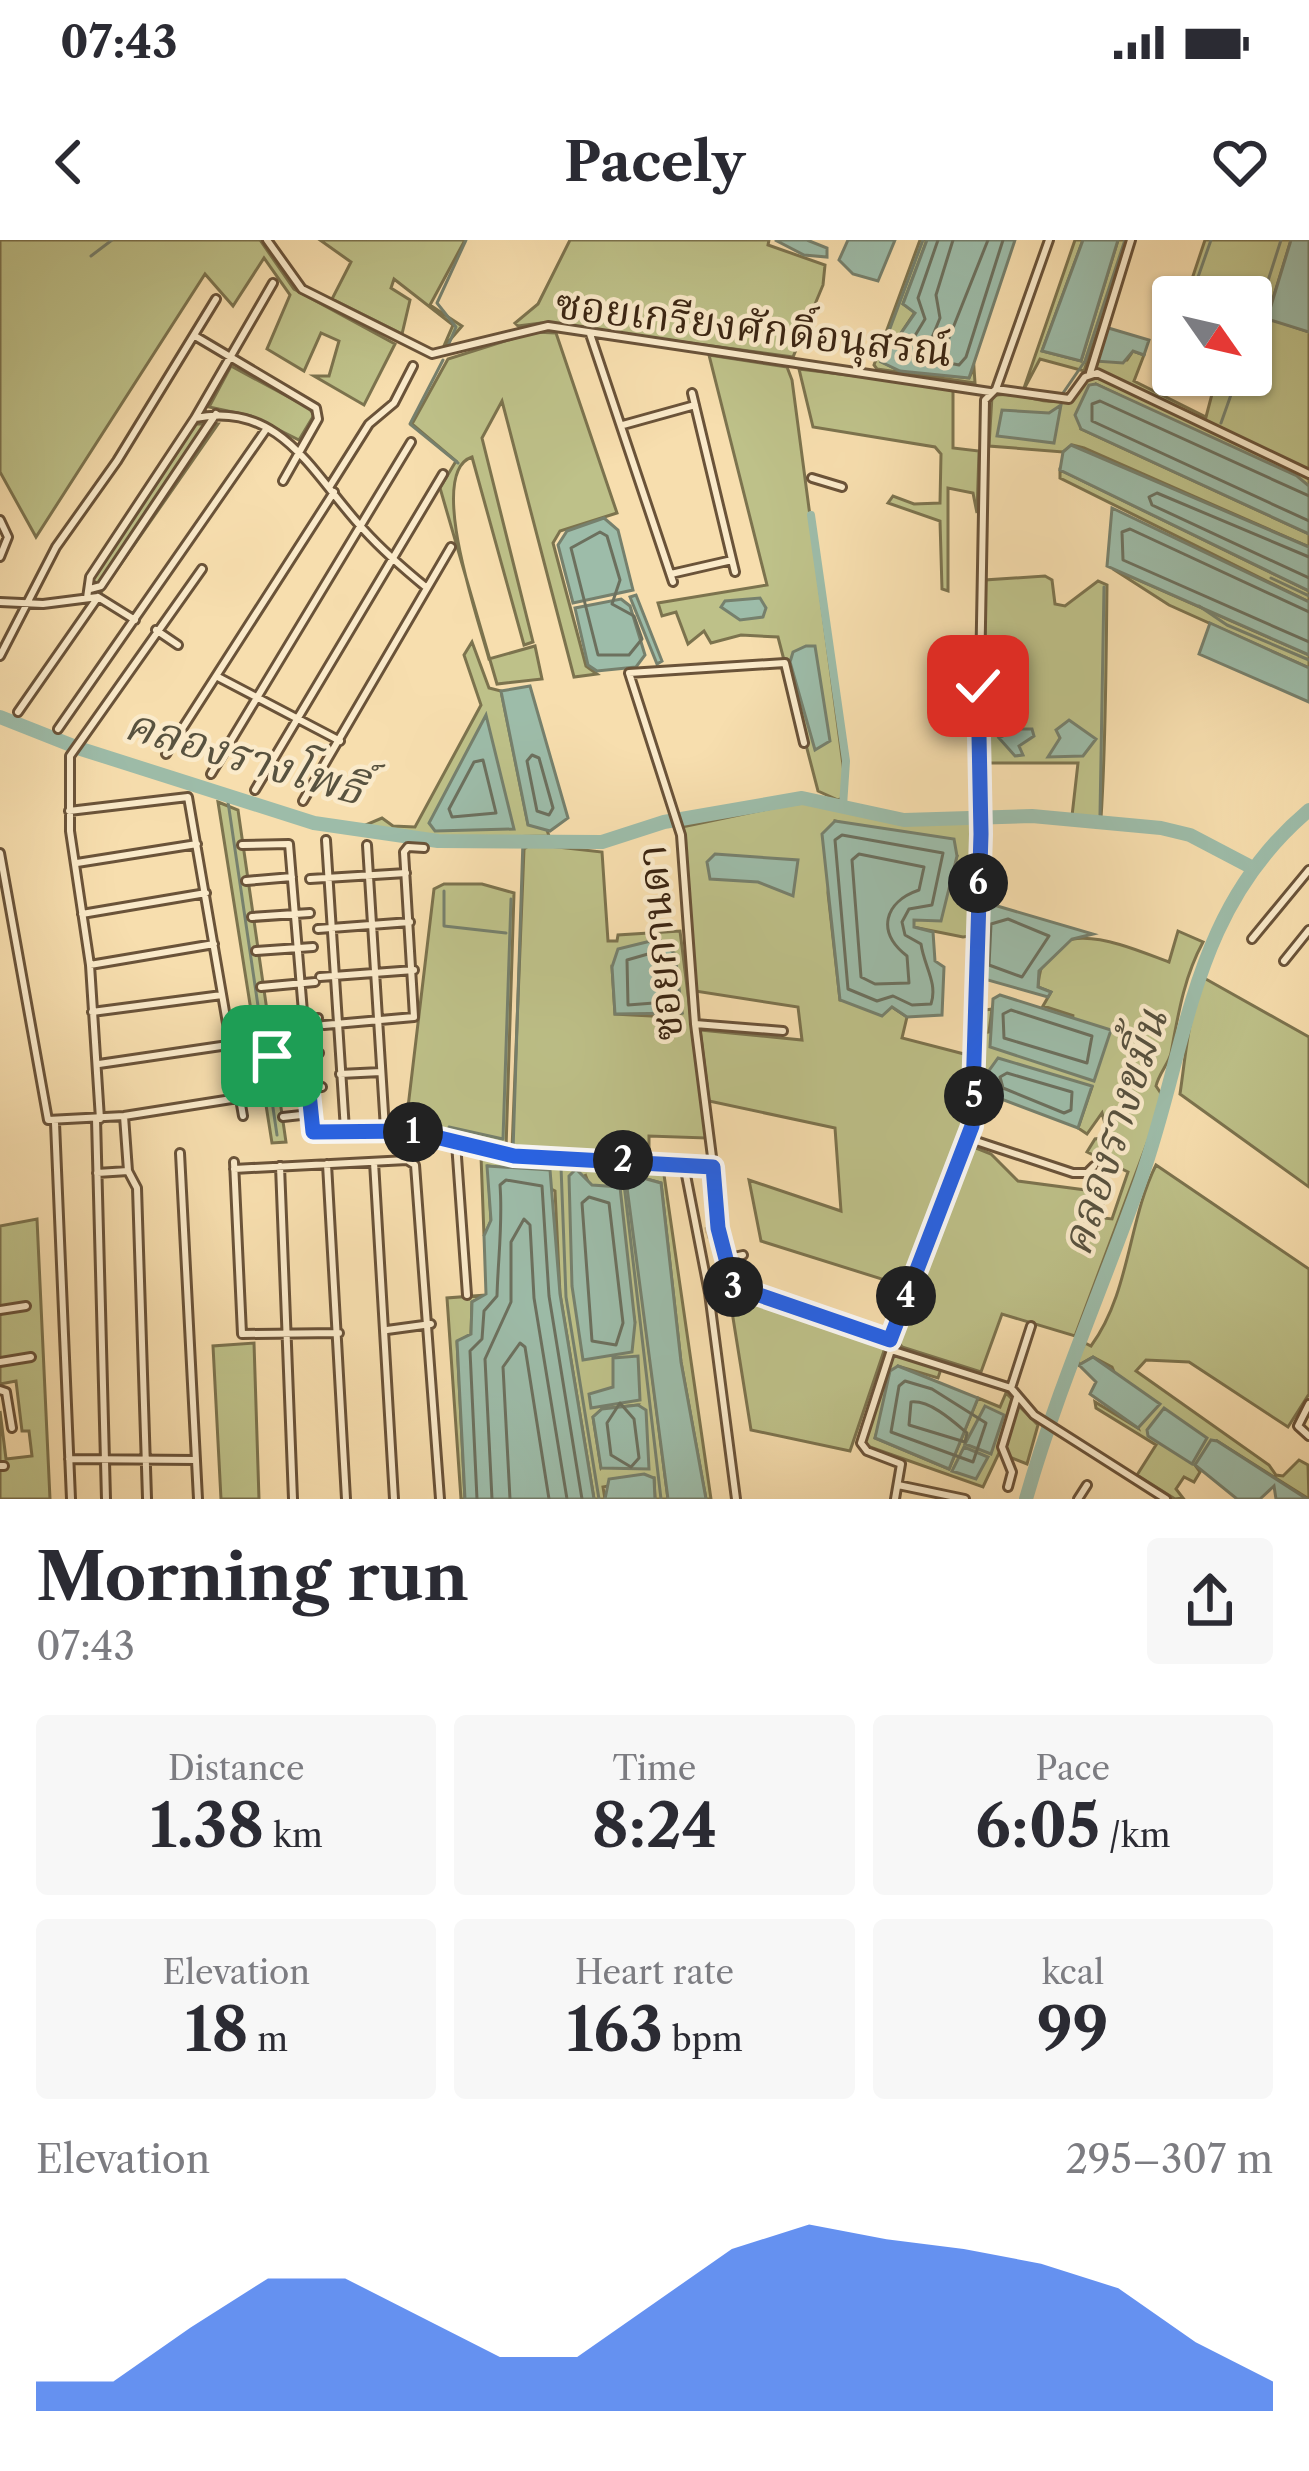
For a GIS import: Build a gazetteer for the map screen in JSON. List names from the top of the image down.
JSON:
{
  "streets": {
    "street": ["ซอยเกรียงศักดิ์อนุสรณ์", "ซอยกานดา"]
  },
  "water": ["คลองรางโพธิ์", "คลองรางขมิ้น"],
  "north": "bottom right",
  "page": {
    "status": "07:43",
    "header": "Pacely",
    "pins": [
      "6",
      "5",
      "1",
      "2",
      "3",
      "4"
    ],
    "heading": ["Morning run", "07:43"],
    "stats": [
      ["Distance", "1.38 km"],
      ["Time", "8:24"],
      ["Pace", "6:05 /km"],
      ["Elevation", "18 m"],
      ["Heart rate", "163 bpm"],
      ["kcal", "99"]
    ],
    "chart": ["Elevation", "295–307 m"]
  }
}
